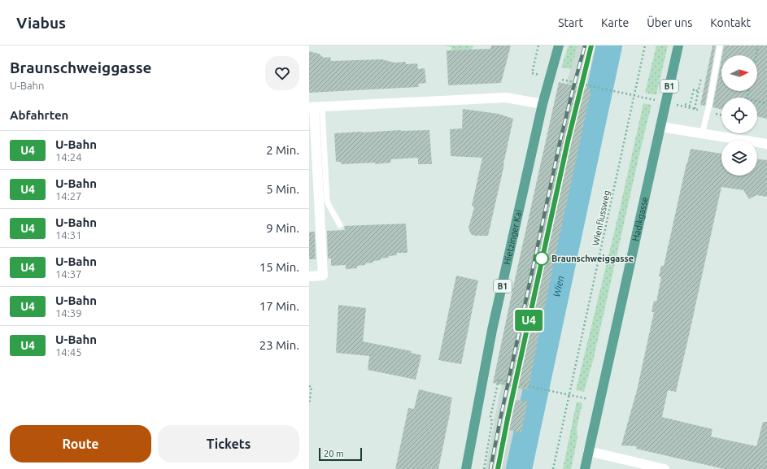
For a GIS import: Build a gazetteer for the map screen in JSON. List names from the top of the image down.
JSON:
{
  "streets": {
    "main road": ["B1", "Hadikgasse", "Hietzinger Kai"],
    "path": ["Wienflussweg"]
  },
  "water": ["Wien"],
  "places": ["Braunschweiggasse"],
  "lines": ["metro line U4"],
  "scale_bar": "20 m",
  "north": "right",
  "page": {
    "header": "Viabus",
    "nav": [
      "Start",
      "Karte",
      "Über uns",
      "Kontakt"
    ],
    "heading": [
      ["Braunschweiggasse", "U-Bahn"],
      "Abfahrten"
    ],
    "on_map": "U4",
    "list": [
      {
        "mark": "U4",
        "name": "U-Bahn",
        "note": "14:24",
        "value": "2 Min."
      },
      {
        "mark": "U4",
        "name": "U-Bahn",
        "note": "14:27",
        "value": "5 Min."
      },
      {
        "mark": "U4",
        "name": "U-Bahn",
        "note": "14:31",
        "value": "9 Min."
      },
      {
        "mark": "U4",
        "name": "U-Bahn",
        "note": "14:37",
        "value": "15 Min."
      },
      {
        "mark": "U4",
        "name": "U-Bahn",
        "note": "14:39",
        "value": "17 Min."
      },
      {
        "mark": "U4",
        "name": "U-Bahn",
        "note": "14:45",
        "value": "23 Min."
      }
    ],
    "buttons": ["Route", "Tickets"],
    "scale": "20 m"
  }
}
